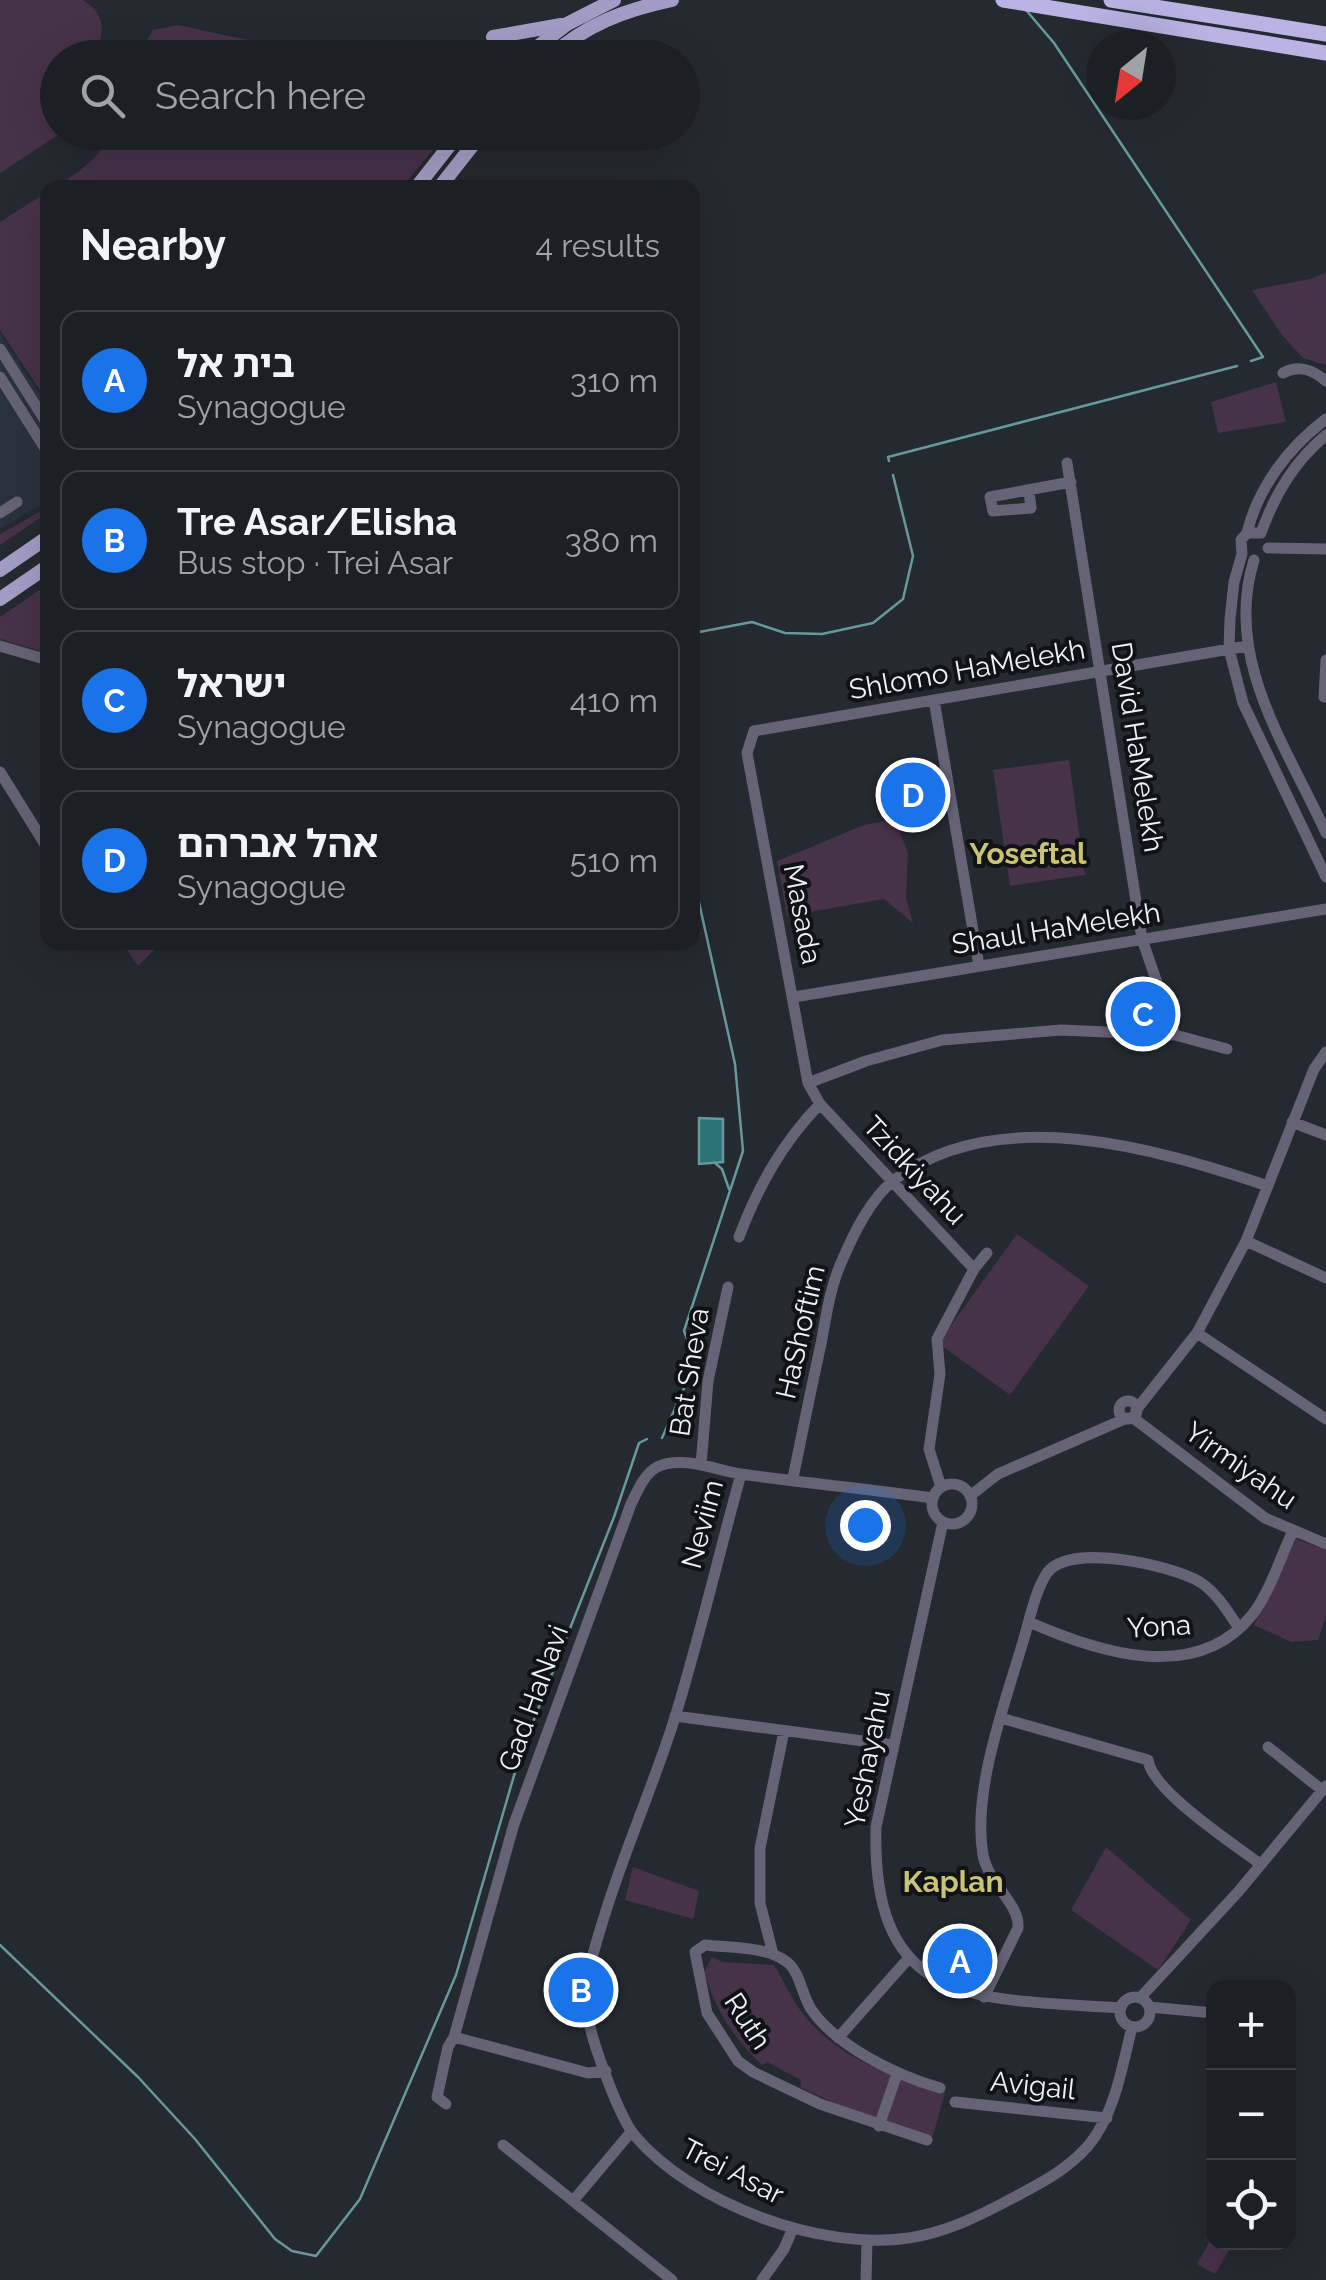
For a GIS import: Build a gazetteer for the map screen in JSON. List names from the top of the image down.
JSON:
{
  "streets": {
    "street": [
      "Shlomo HaMelekh",
      "David HaMelekh",
      "Masada",
      "Shaul HaMelekh",
      "Tzidkiyahu",
      "HaShoftim",
      "Bat Sheva",
      "Yirmiyahu",
      "Neviim",
      "Yona",
      "Gad HaNavi",
      "Yeshayahu",
      "Ruth",
      "Avigail",
      "Trei Asar"
    ]
  },
  "crossings": [
    ["Shlomo HaMelekh", "David HaMelekh"],
    ["Shlomo HaMelekh", "Masada"],
    ["David HaMelekh", "Shaul HaMelekh"],
    ["Masada", "Shaul HaMelekh"],
    ["Masada", "Tzidkiyahu"],
    ["Tzidkiyahu", "HaShoftim"],
    ["HaShoftim", "Neviim"],
    ["Bat Sheva", "Gad HaNavi"],
    ["Yirmiyahu", "Yona"],
    ["Neviim", "Gad HaNavi"],
    ["Neviim", "Yeshayahu"],
    ["Neviim", "Trei Asar"],
    ["Avigail", "Trei Asar"]
  ],
  "districts": ["Yoseftal", "Kaplan"],
  "north": "bottom left",
  "page": {
    "search": "Search here",
    "heading": ["Nearby", "4 results"],
    "list": [
      {
        "mark": "A",
        "name": "בית אל",
        "note": "Synagogue",
        "value": "310 m"
      },
      {
        "mark": "B",
        "name": "Tre Asar/Elisha",
        "note": "Bus stop · Trei Asar",
        "value": "380 m"
      },
      {
        "mark": "C",
        "name": "ישראל",
        "note": "Synagogue",
        "value": "410 m"
      },
      {
        "mark": "D",
        "name": "אהל אברהם",
        "note": "Synagogue",
        "value": "510 m"
      }
    ],
    "pins": [
      "D",
      "C",
      "A",
      "B"
    ],
    "map_buttons": ["+", "−"]
  }
}
